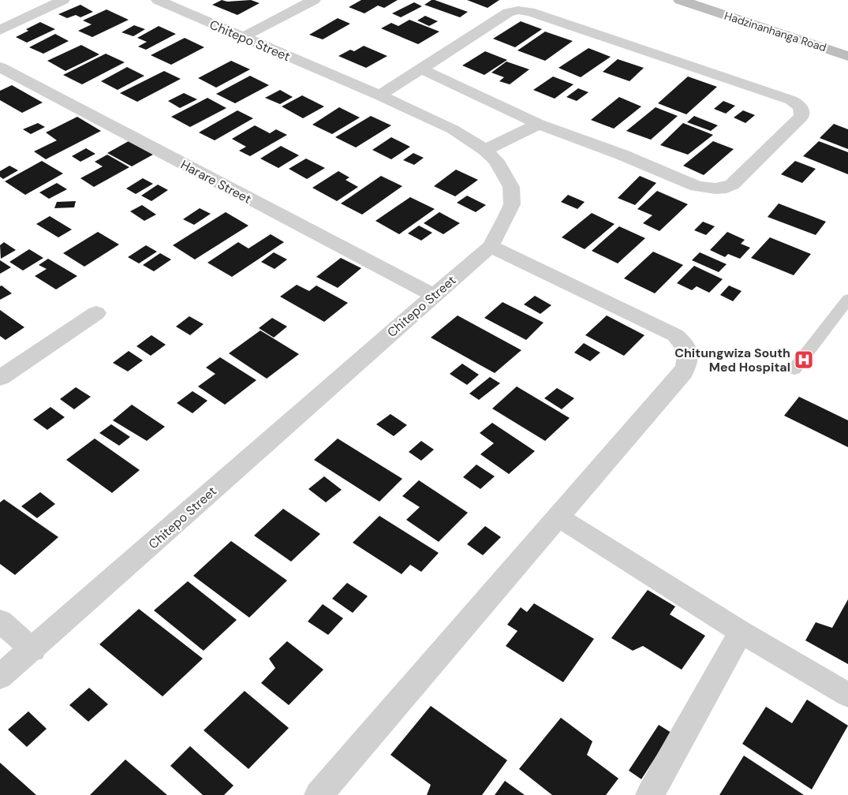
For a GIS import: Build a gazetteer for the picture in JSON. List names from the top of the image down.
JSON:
{
  "streets": {
    "street": ["Hadzinanhanga Road", "Chitepo Street", "Harare Street"]
  },
  "crossings": [
    ["Chitepo Street", "Harare Street"]
  ],
  "places": {
    "hospital": ["Chitungwiza South Med Hospital"]
  }
}
